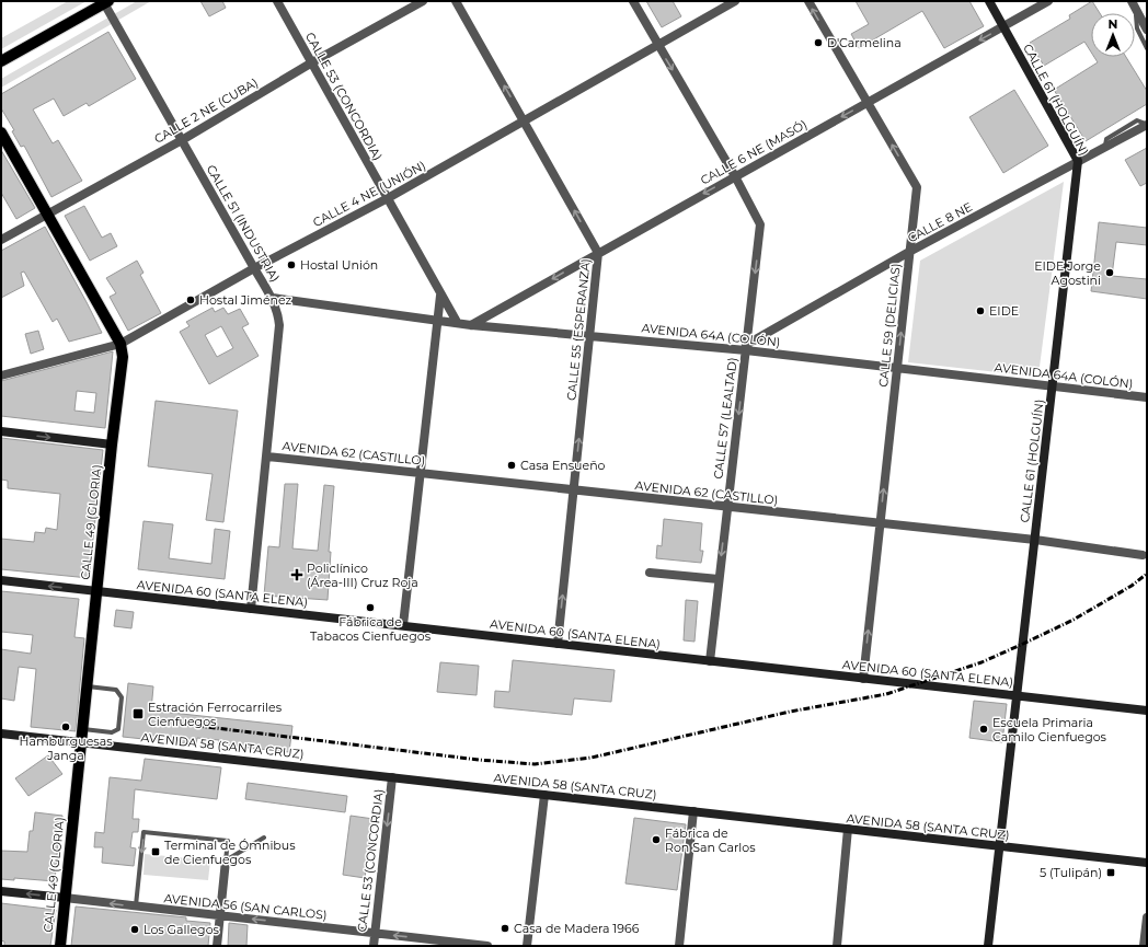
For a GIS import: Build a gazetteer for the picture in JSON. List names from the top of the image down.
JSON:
{
  "streets": {
    "main road": ["CALLE 49 (GLORIA)"],
    "street": [
      "CALLE 53 (CONCORDIA)",
      "CALLE 61 (HOLGUÍN)",
      "CALLE 2 NE (CUBA)",
      "CALLE 6 NE (MASÓ)",
      "CALLE 4 NE (UNIÓN)",
      "CALLE 8 NE",
      "CALLE 51 (INDUSTRIA)",
      "CALLE 59 (DELICIAS)",
      "CALLE 55 (ESPERANZA)",
      "AVENIDA 64A (COLÓN)",
      "CALLE 57 (LEALTAD)",
      "AVENIDA 62 (CASTILLO)",
      "AVENIDA 60 (SANTA ELENA)",
      "AVENIDA 58 (SANTA CRUZ)",
      "AVENIDA 56 (SAN CARLOS)"
    ]
  },
  "crossings": [
    ["CALLE 53 (CONCORDIA)", "CALLE 2 NE (CUBA)"],
    ["CALLE 53 (CONCORDIA)", "CALLE 4 NE (UNIÓN)"],
    ["CALLE 53 (CONCORDIA)", "AVENIDA 64A (COLÓN)"],
    ["CALLE 53 (CONCORDIA)", "AVENIDA 58 (SANTA CRUZ)"],
    ["CALLE 53 (CONCORDIA)", "AVENIDA 56 (SAN CARLOS)"],
    ["CALLE 61 (HOLGUÍN)", "CALLE 6 NE (MASÓ)"],
    ["CALLE 61 (HOLGUÍN)", "CALLE 8 NE"],
    ["CALLE 61 (HOLGUÍN)", "AVENIDA 64A (COLÓN)"],
    ["CALLE 61 (HOLGUÍN)", "AVENIDA 62 (CASTILLO)"],
    ["CALLE 61 (HOLGUÍN)", "AVENIDA 60 (SANTA ELENA)"],
    ["CALLE 61 (HOLGUÍN)", "AVENIDA 58 (SANTA CRUZ)"],
    ["CALLE 2 NE (CUBA)", "CALLE 51 (INDUSTRIA)"],
    ["CALLE 2 NE (CUBA)", "CALLE 49 (GLORIA)"],
    ["CALLE 6 NE (MASÓ)", "CALLE 59 (DELICIAS)"],
    ["CALLE 6 NE (MASÓ)", "CALLE 55 (ESPERANZA)"],
    ["CALLE 6 NE (MASÓ)", "AVENIDA 64A (COLÓN)"],
    ["CALLE 6 NE (MASÓ)", "CALLE 57 (LEALTAD)"],
    ["CALLE 4 NE (UNIÓN)", "CALLE 51 (INDUSTRIA)"],
    ["CALLE 4 NE (UNIÓN)", "CALLE 55 (ESPERANZA)"],
    ["CALLE 4 NE (UNIÓN)", "CALLE 57 (LEALTAD)"],
    ["CALLE 4 NE (UNIÓN)", "CALLE 49 (GLORIA)"],
    ["CALLE 8 NE", "CALLE 59 (DELICIAS)"],
    ["CALLE 8 NE", "AVENIDA 64A (COLÓN)"],
    ["CALLE 8 NE", "CALLE 57 (LEALTAD)"],
    ["CALLE 51 (INDUSTRIA)", "AVENIDA 64A (COLÓN)"],
    ["CALLE 51 (INDUSTRIA)", "AVENIDA 62 (CASTILLO)"],
    ["CALLE 51 (INDUSTRIA)", "AVENIDA 60 (SANTA ELENA)"],
    ["CALLE 59 (DELICIAS)", "AVENIDA 64A (COLÓN)"],
    ["CALLE 59 (DELICIAS)", "AVENIDA 62 (CASTILLO)"],
    ["CALLE 59 (DELICIAS)", "AVENIDA 60 (SANTA ELENA)"],
    ["CALLE 55 (ESPERANZA)", "AVENIDA 64A (COLÓN)"],
    ["CALLE 55 (ESPERANZA)", "AVENIDA 62 (CASTILLO)"],
    ["CALLE 55 (ESPERANZA)", "AVENIDA 60 (SANTA ELENA)"],
    ["AVENIDA 64A (COLÓN)", "CALLE 57 (LEALTAD)"],
    ["CALLE 57 (LEALTAD)", "AVENIDA 62 (CASTILLO)"],
    ["CALLE 57 (LEALTAD)", "AVENIDA 60 (SANTA ELENA)"],
    ["CALLE 49 (GLORIA)", "AVENIDA 60 (SANTA ELENA)"],
    ["CALLE 49 (GLORIA)", "AVENIDA 58 (SANTA CRUZ)"],
    ["CALLE 49 (GLORIA)", "AVENIDA 56 (SAN CARLOS)"]
  ],
  "one_way": [
    "CALLE 6 NE (MASÓ)",
    "CALLE 59 (DELICIAS)",
    "CALLE 55 (ESPERANZA)",
    "CALLE 57 (LEALTAD)",
    "AVENIDA 56 (SAN CARLOS)"
  ],
  "places": {
    "other": [
      "D'Carmelina",
      "Hostal Unión",
      "EIDE Jorge Agostini",
      "Hostal Jiménez",
      "EIDE",
      "Casa Ensueño",
      "Fábrica de Tabacos Cienfuegos",
      "Hamburguesas Janga",
      "Escuela Primaria Camilo Cienfuegos",
      "Fábrica de Ron San Carlos",
      "Casa de Madera 1966",
      "Los Gallegos"
    ],
    "health": ["Policlínico (Área-III) Cruz Roja"],
    "transit": ["Estración Ferrocarriles Cienfuegos", "Terminal de Ómnibus de Cienfuegos", "5 (Tulipán)"]
  },
  "north": "top"
}
